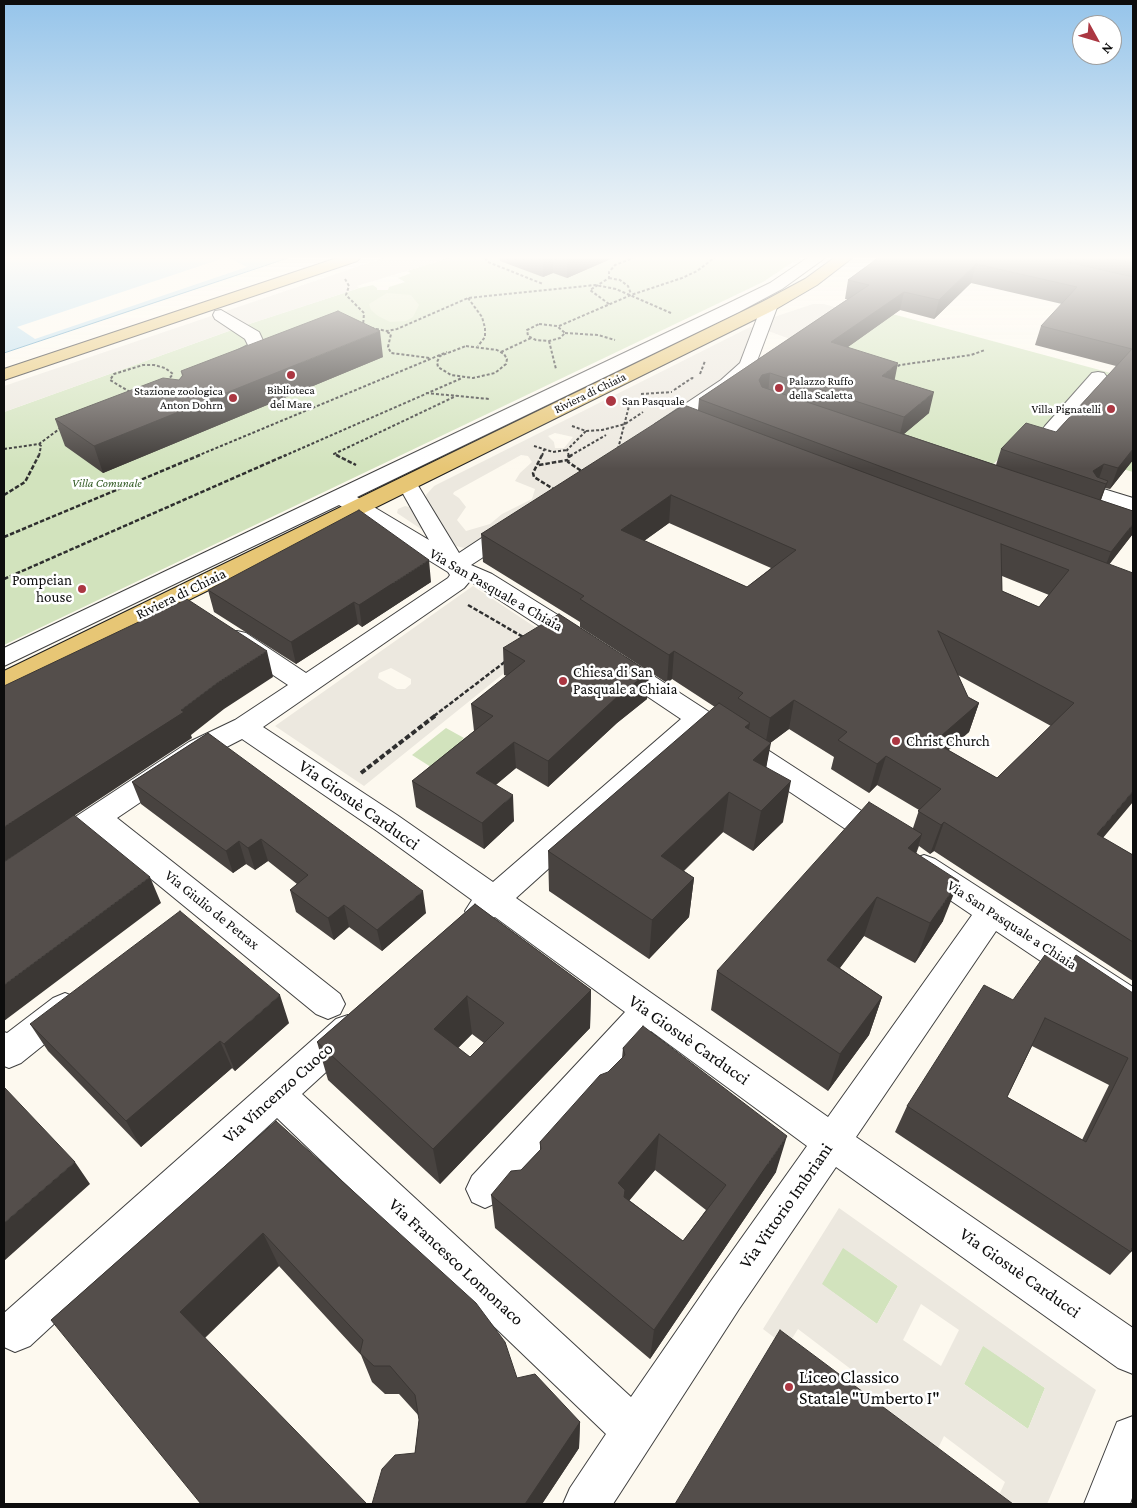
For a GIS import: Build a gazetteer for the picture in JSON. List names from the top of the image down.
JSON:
{
  "streets": {
    "main road": ["Riviera di Chiaia"],
    "street": [
      "Via San Pasquale a Chiaia",
      "Via Giosuè Carducci",
      "Via Giulio de Petrax",
      "Via Vincenzo Cuoco",
      "Via Vittorio Imbriani",
      "Via Francesco Lomonaco"
    ]
  },
  "crossings": [
    ["Riviera di Chiaia", "Via San Pasquale a Chiaia"],
    ["Via San Pasquale a Chiaia", "Via Vittorio Imbriani"],
    ["Via Giosuè Carducci", "Via Vittorio Imbriani"],
    ["Via Vincenzo Cuoco", "Via Francesco Lomonaco"],
    ["Via Vittorio Imbriani", "Via Francesco Lomonaco"]
  ],
  "parks": ["Villa Comunale"],
  "places": [
    "Biblioteca del Mare",
    "Palazzo Ruffo della Scaletta",
    "Stazione zoologica Anton Dohrn",
    "San Pasquale",
    "Villa Pignatelli",
    "Pompeian house",
    "Chiesa di San Pasquale a Chiaia",
    "Christ Church",
    "Liceo Classico Statale \"Umberto I\""
  ],
  "north": "bottom right"
}
